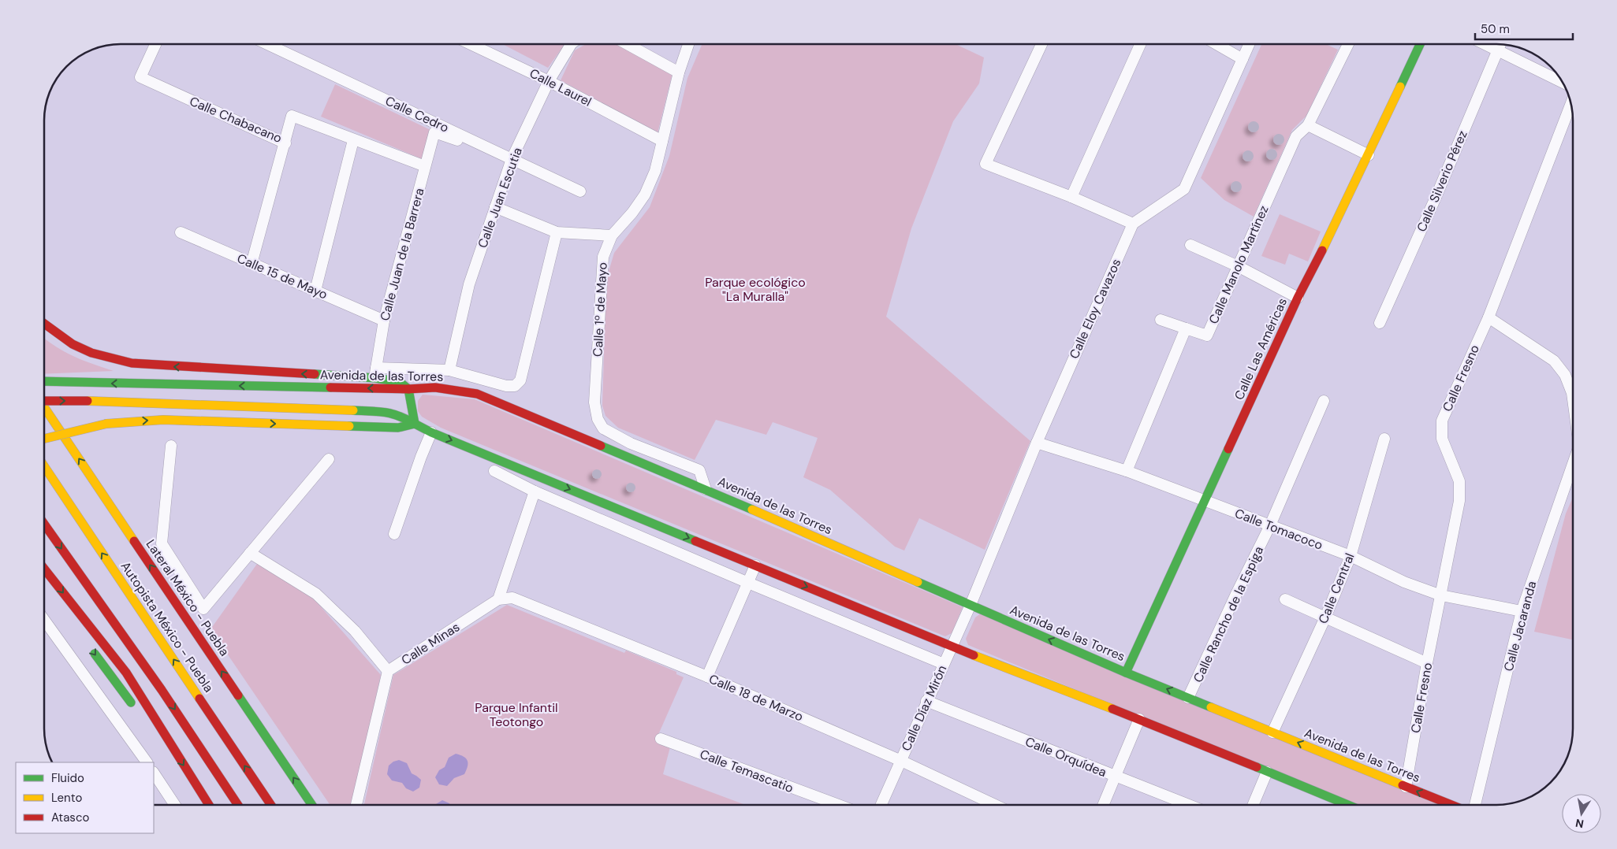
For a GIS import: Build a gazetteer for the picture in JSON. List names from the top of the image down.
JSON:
{
  "streets": {
    "main road": [
      "Calle Las Américas",
      "Avenida de las Torres",
      "Lateral México - Puebla",
      "Autopista México - Puebla"
    ],
    "street": [
      "Calle Laurel",
      "Calle Cedro",
      "Calle Chabacano",
      "Calle Silverio Pérez",
      "Calle Juan Escutia",
      "Calle Juan de la Barrera",
      "Calle Manolo Martínez",
      "Calle 15 de Mayo",
      "Calle Eloy Cavazos",
      "Calle 1º de Mayo",
      "Calle Fresno",
      "Calle Tomacoco",
      "Calle Central",
      "Calle Rancho de la Espiga",
      "Calle Jacaranda",
      "Calle Minas",
      "Calle 18 de Marzo",
      "Calle Díaz Mirón",
      "Calle Orquídea",
      "Calle Temascatio"
    ]
  },
  "crossings": [
    ["Calle Laurel", "Calle Juan Escutia"],
    ["Calle Laurel", "Calle 1º de Mayo"],
    ["Calle Cedro", "Calle Juan Escutia"],
    ["Calle Cedro", "Calle Juan de la Barrera"],
    ["Calle Chabacano", "Calle Juan de la Barrera"],
    ["Calle Juan de la Barrera", "Calle 15 de Mayo"],
    ["Calle Eloy Cavazos", "Avenida de las Torres"],
    ["Calle Eloy Cavazos", "Calle Tomacoco"],
    ["Calle Eloy Cavazos", "Calle Díaz Mirón"],
    ["Calle 1º de Mayo", "Avenida de las Torres"],
    ["Calle Las Américas", "Avenida de las Torres"],
    ["Calle Las Américas", "Calle Tomacoco"],
    ["Avenida de las Torres", "Calle Fresno"],
    ["Avenida de las Torres", "Calle Central"],
    ["Avenida de las Torres", "Calle Rancho de la Espiga"],
    ["Avenida de las Torres", "Calle Díaz Mirón"],
    ["Calle Fresno", "Calle Tomacoco"],
    ["Calle Tomacoco", "Calle Central"],
    ["Calle Tomacoco", "Calle Rancho de la Espiga"],
    ["Calle Tomacoco", "Calle Jacaranda"],
    ["Calle Minas", "Calle 18 de Marzo"],
    ["Calle 18 de Marzo", "Calle Díaz Mirón"],
    ["Calle Díaz Mirón", "Calle Orquídea"]
  ],
  "parks": ["Parque ecológico \"La Muralla\"", "Parque Infantil Teotongo"],
  "legend": ["Fluido", "Lento", "Atasco"],
  "scale_bar": "50 m",
  "north": "bottom"
}
